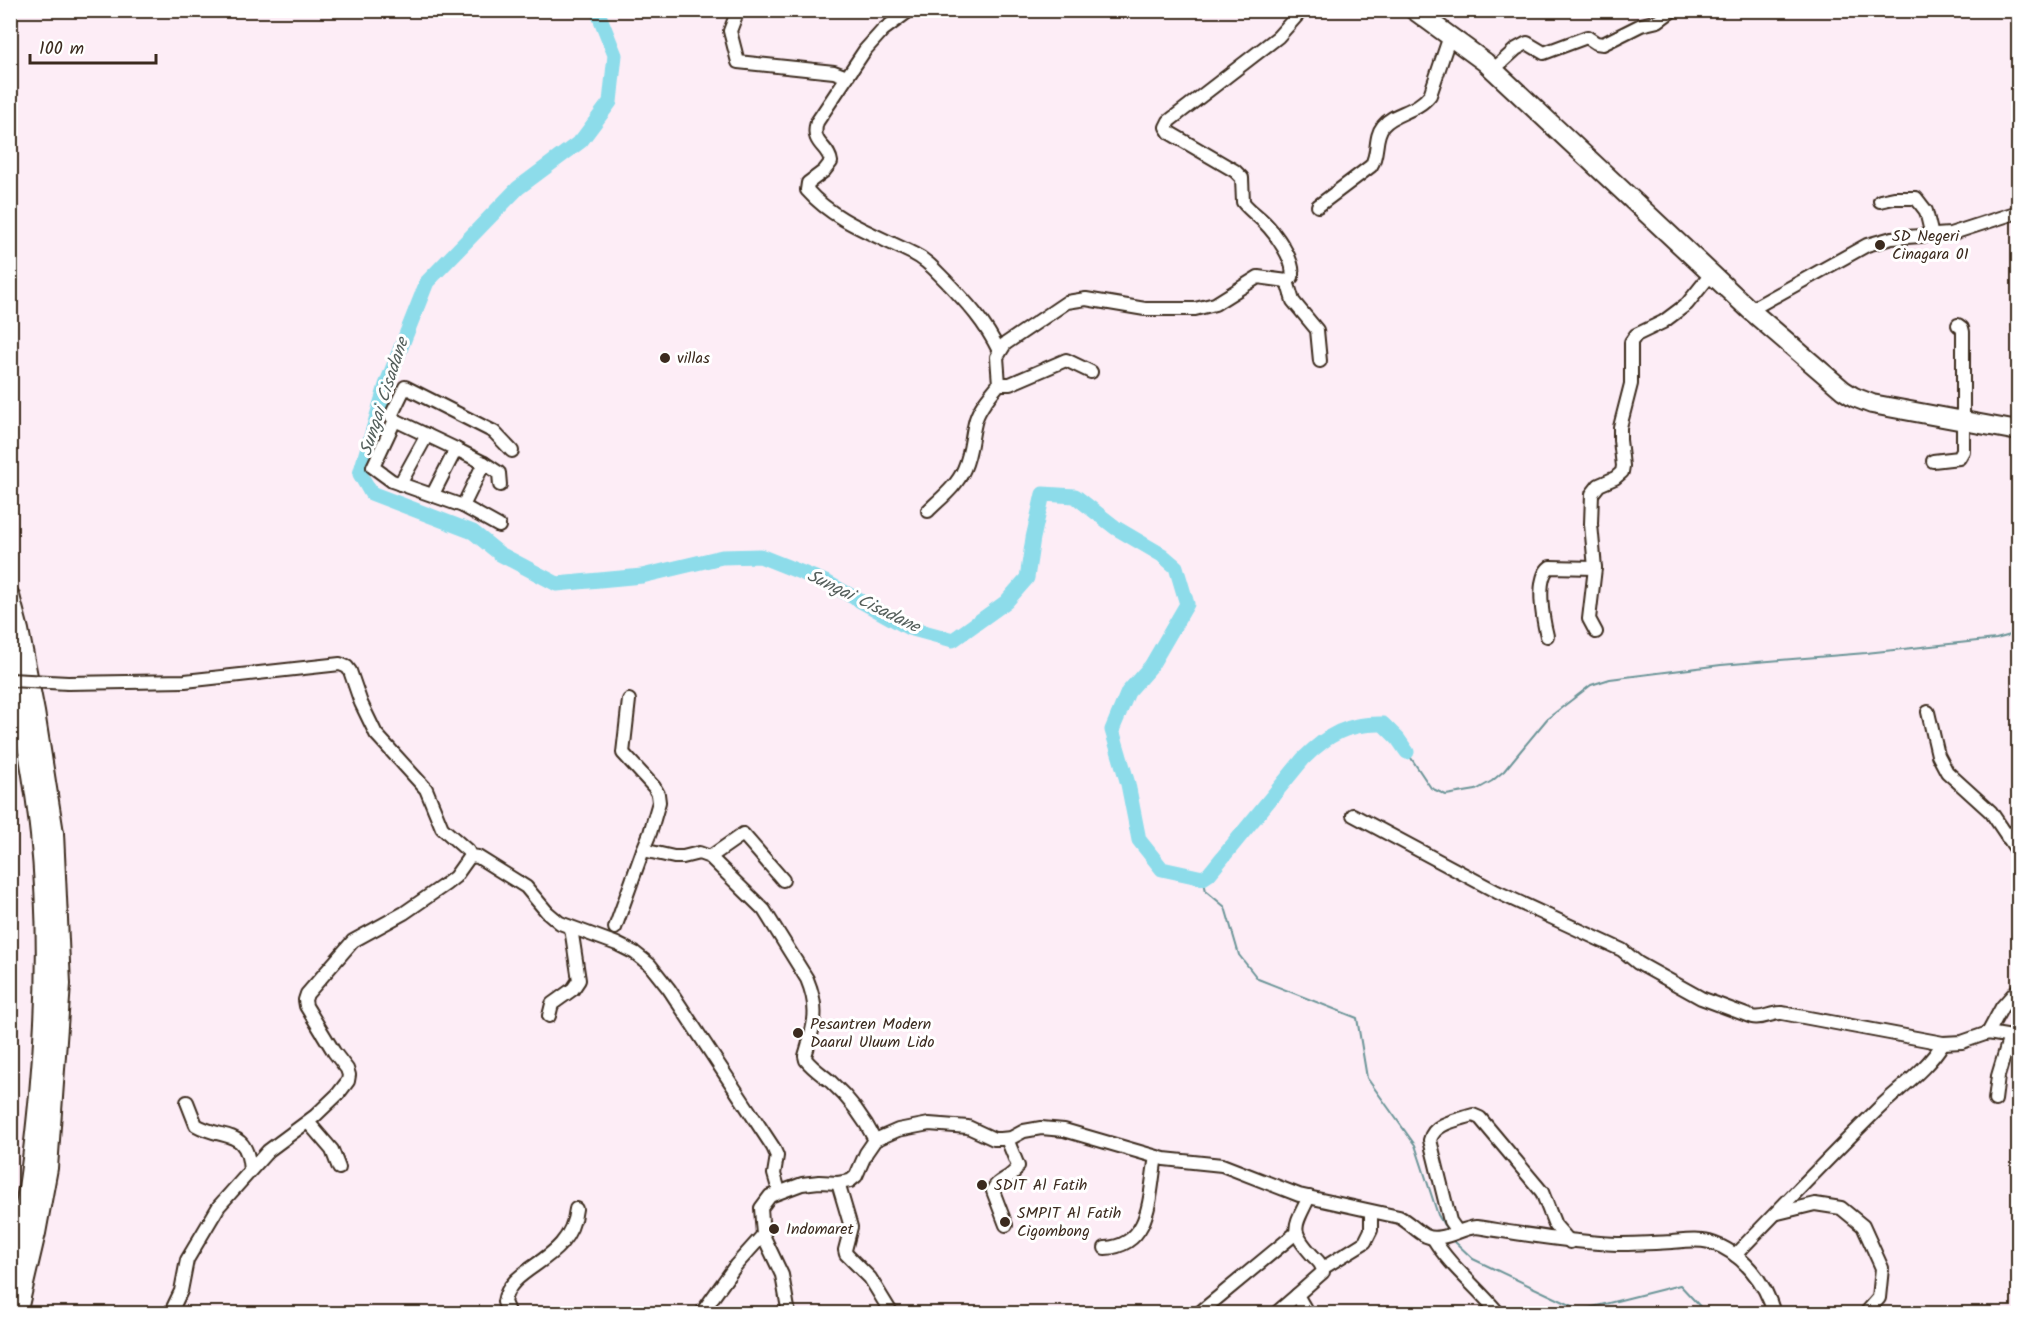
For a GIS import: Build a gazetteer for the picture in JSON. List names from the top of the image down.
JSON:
{
  "water": ["Sungai Cisadane"],
  "places": [
    "SD Negeri Cinagara 01",
    "villas",
    "Pesantren Modern Daarul Uluum Lido",
    "SDIT Al Fatih",
    "SMPIT Al Fatih Cigombong",
    "Indomaret"
  ],
  "scale_bar": "100 m"
}
